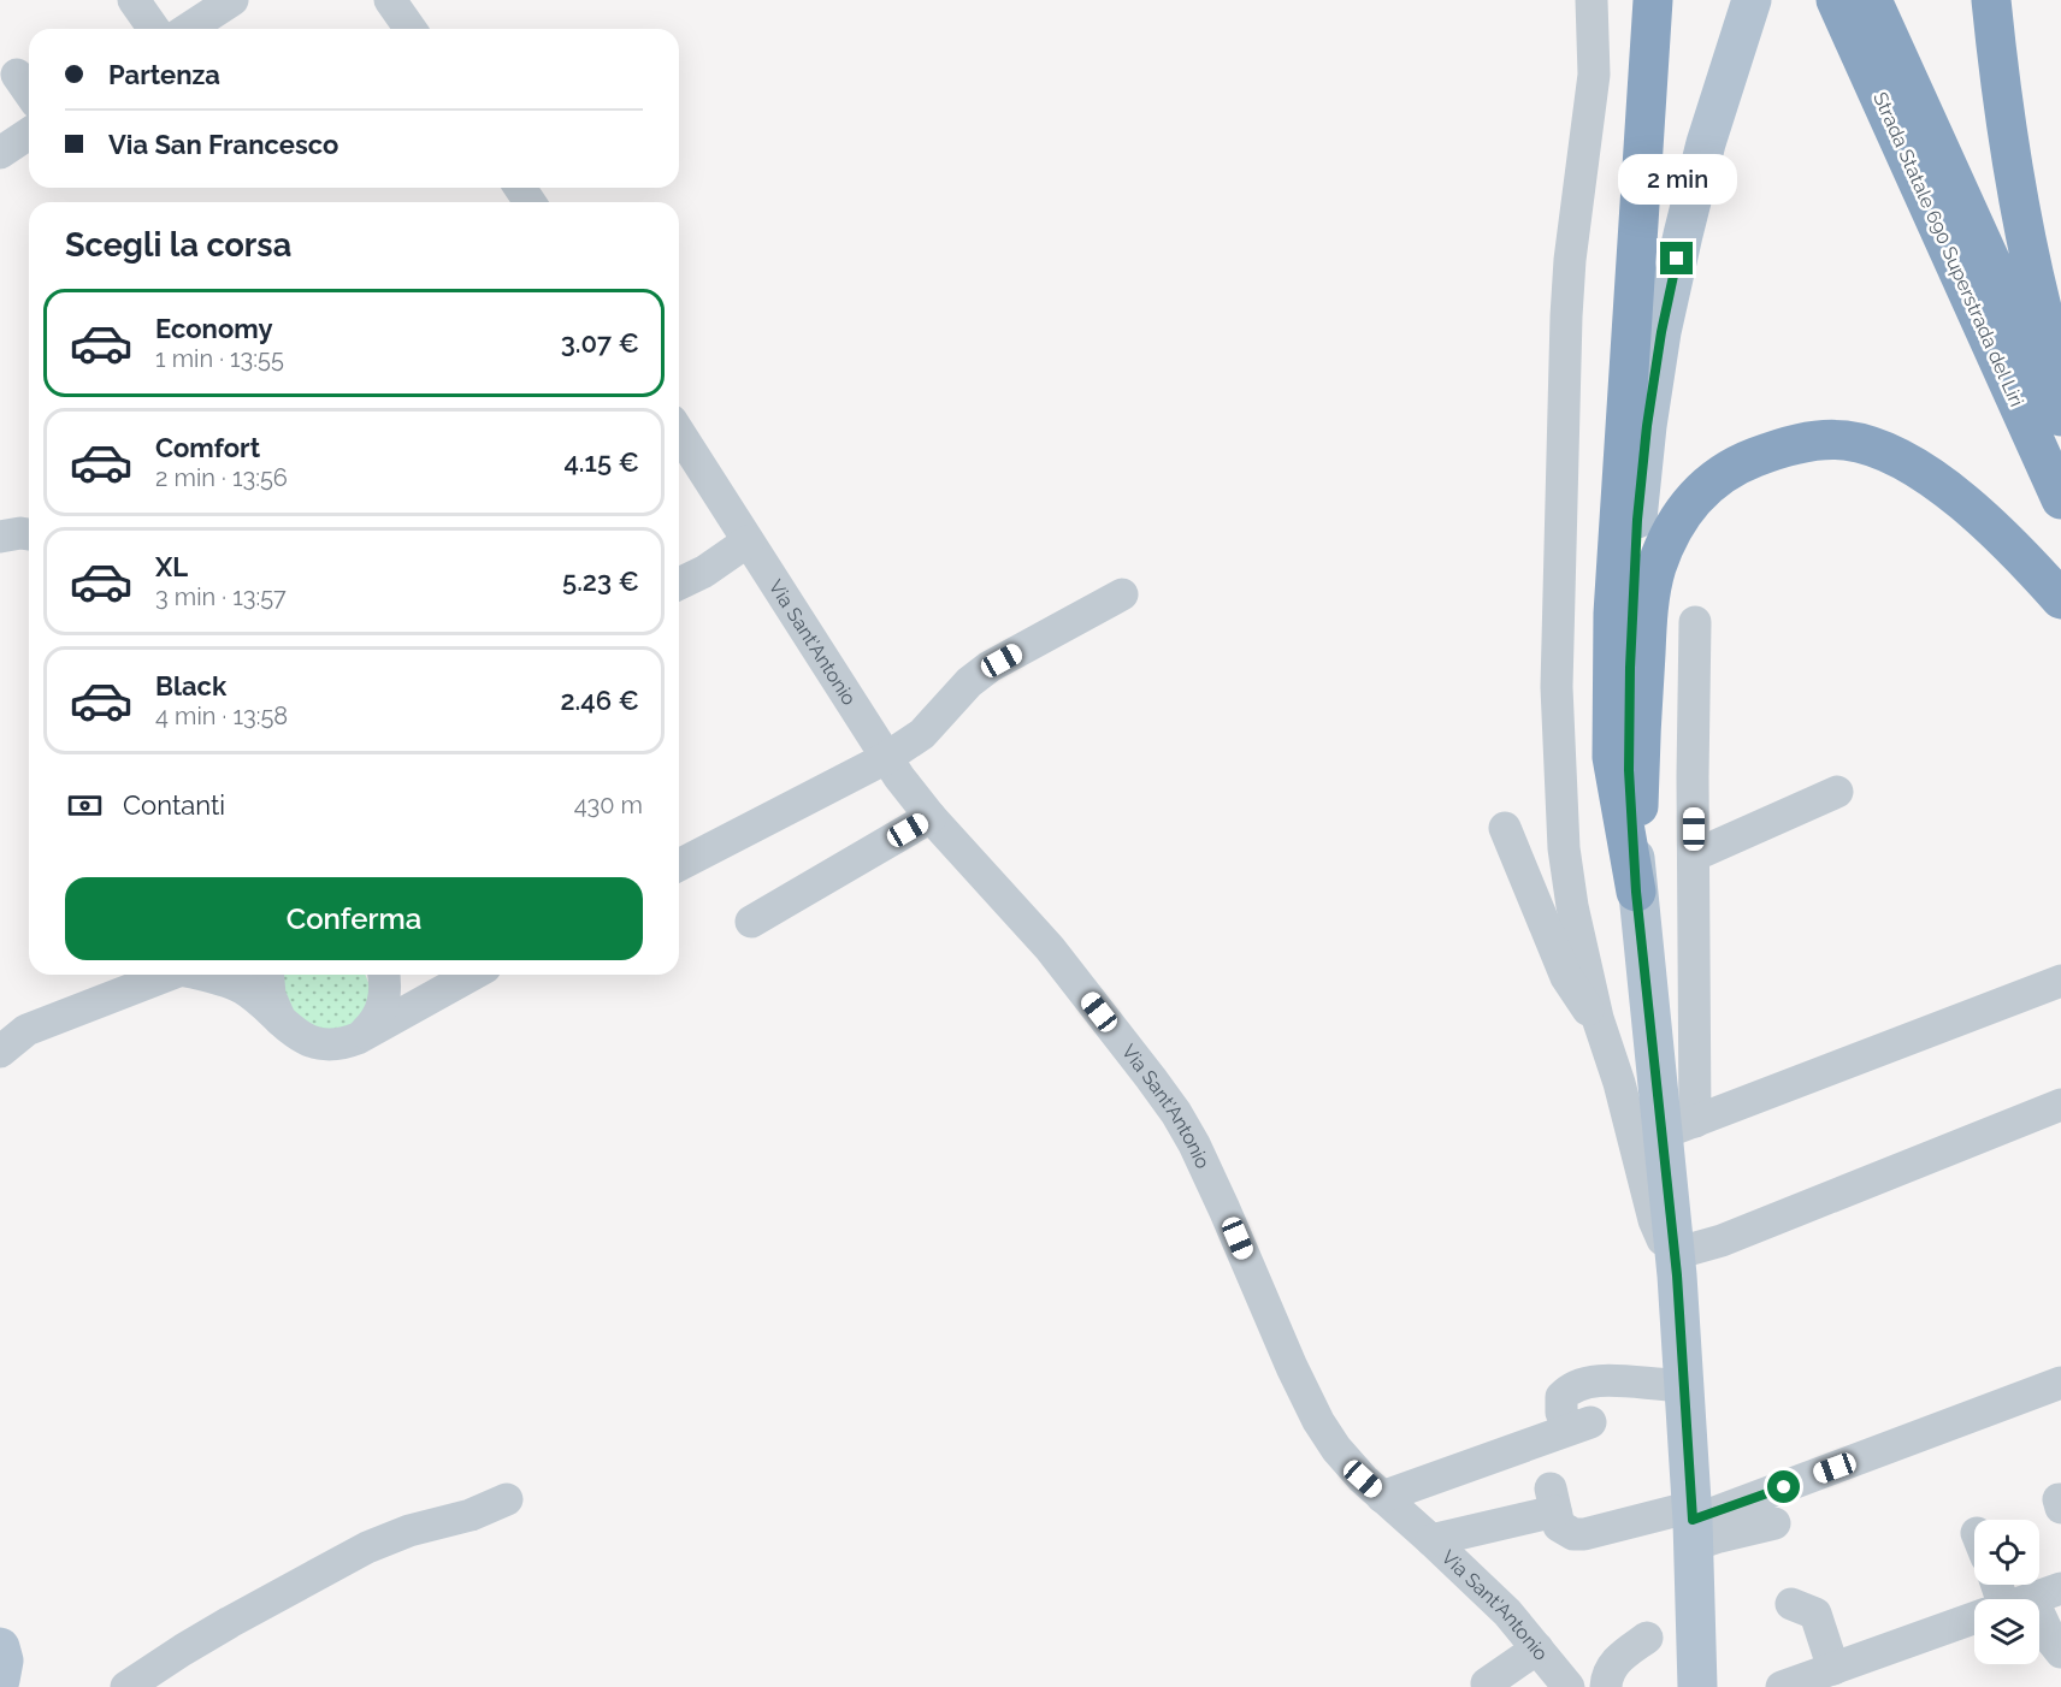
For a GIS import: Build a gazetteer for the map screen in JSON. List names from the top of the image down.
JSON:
{
  "streets": {
    "highway": ["Strada Statale 690 Superstrada del Liri"],
    "street": ["Via Sant'Antonio"]
  },
  "page": {
    "banner": ["Partenza", "Via San Francesco"],
    "bubble": "2 min",
    "heading": "Scegli la corsa",
    "list": [
      {
        "name": "Economy",
        "note": "1 min · 13:55",
        "value": "3.07 €"
      },
      {
        "name": "Comfort",
        "note": "2 min · 13:56",
        "value": "4.15 €"
      },
      {
        "name": "XL",
        "note": "3 min · 13:57",
        "value": "5.23 €"
      },
      {
        "name": "Black",
        "note": "4 min · 13:58",
        "value": "2.46 €"
      }
    ],
    "pay": ["Contanti", "430 m"],
    "buttons": "Conferma"
  }
}
